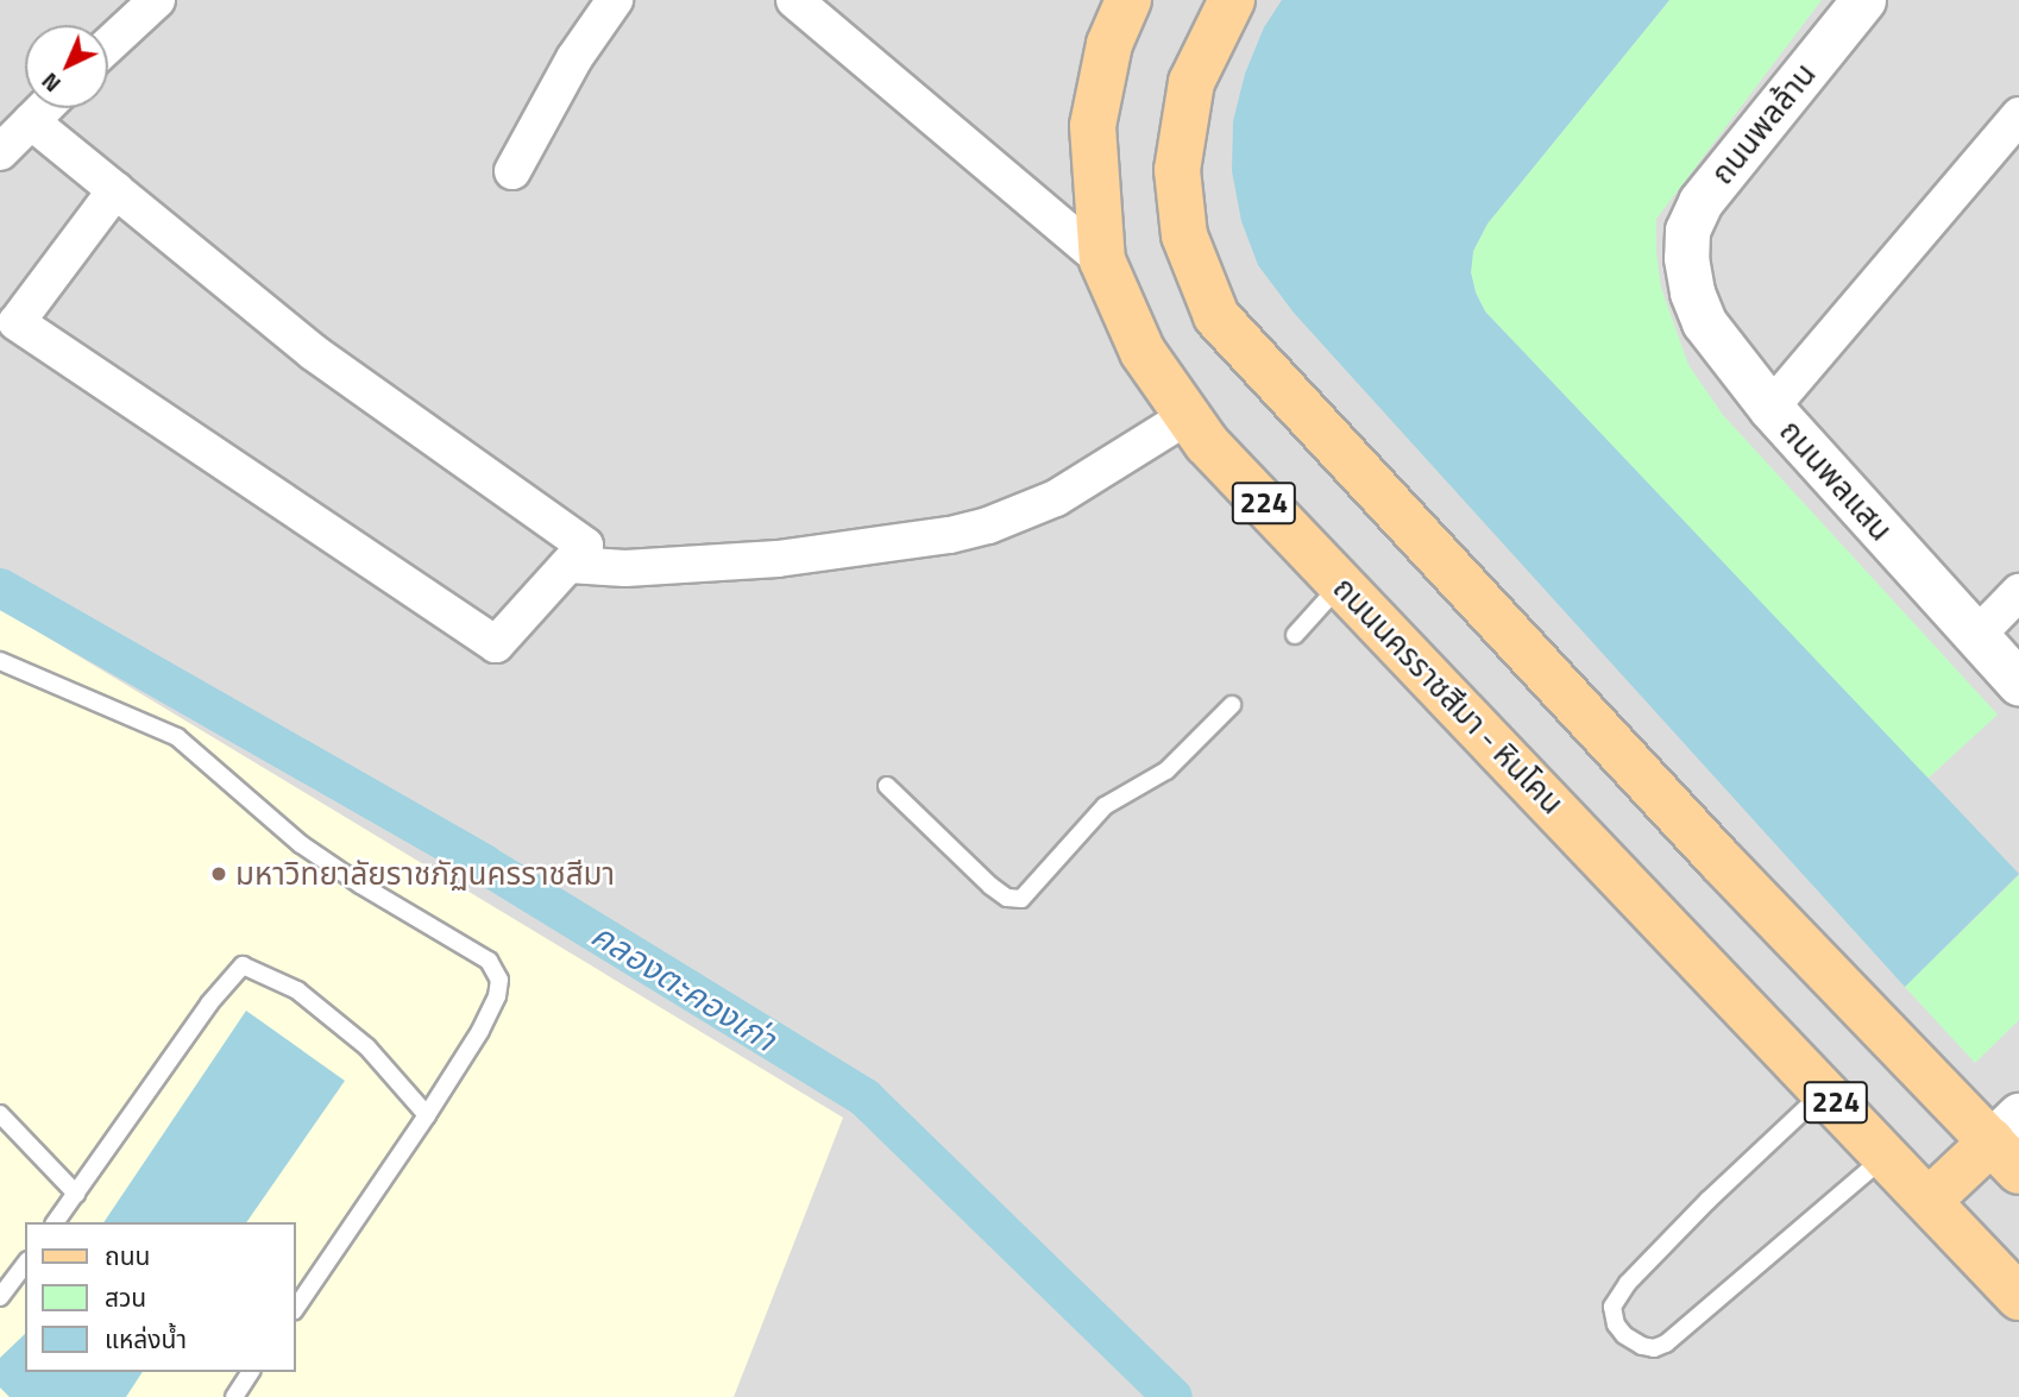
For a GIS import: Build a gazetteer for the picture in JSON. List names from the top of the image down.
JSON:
{
  "streets": {
    "main road": ["224", "ถนนนครราชสีมา - หินโคน"],
    "street": ["ถนนพลล้าน", "ถนนพลแสน"]
  },
  "crossings": [
    ["ถนนพลล้าน", "ถนนพลแสน"]
  ],
  "water": ["คลองตะคองเก่า"],
  "places": ["มหาวิทยาลัยราชภัฏนครราชสีมา"],
  "legend": ["ถนน", "สวน", "แหล่งน้ำ"],
  "north": "bottom left"
}
